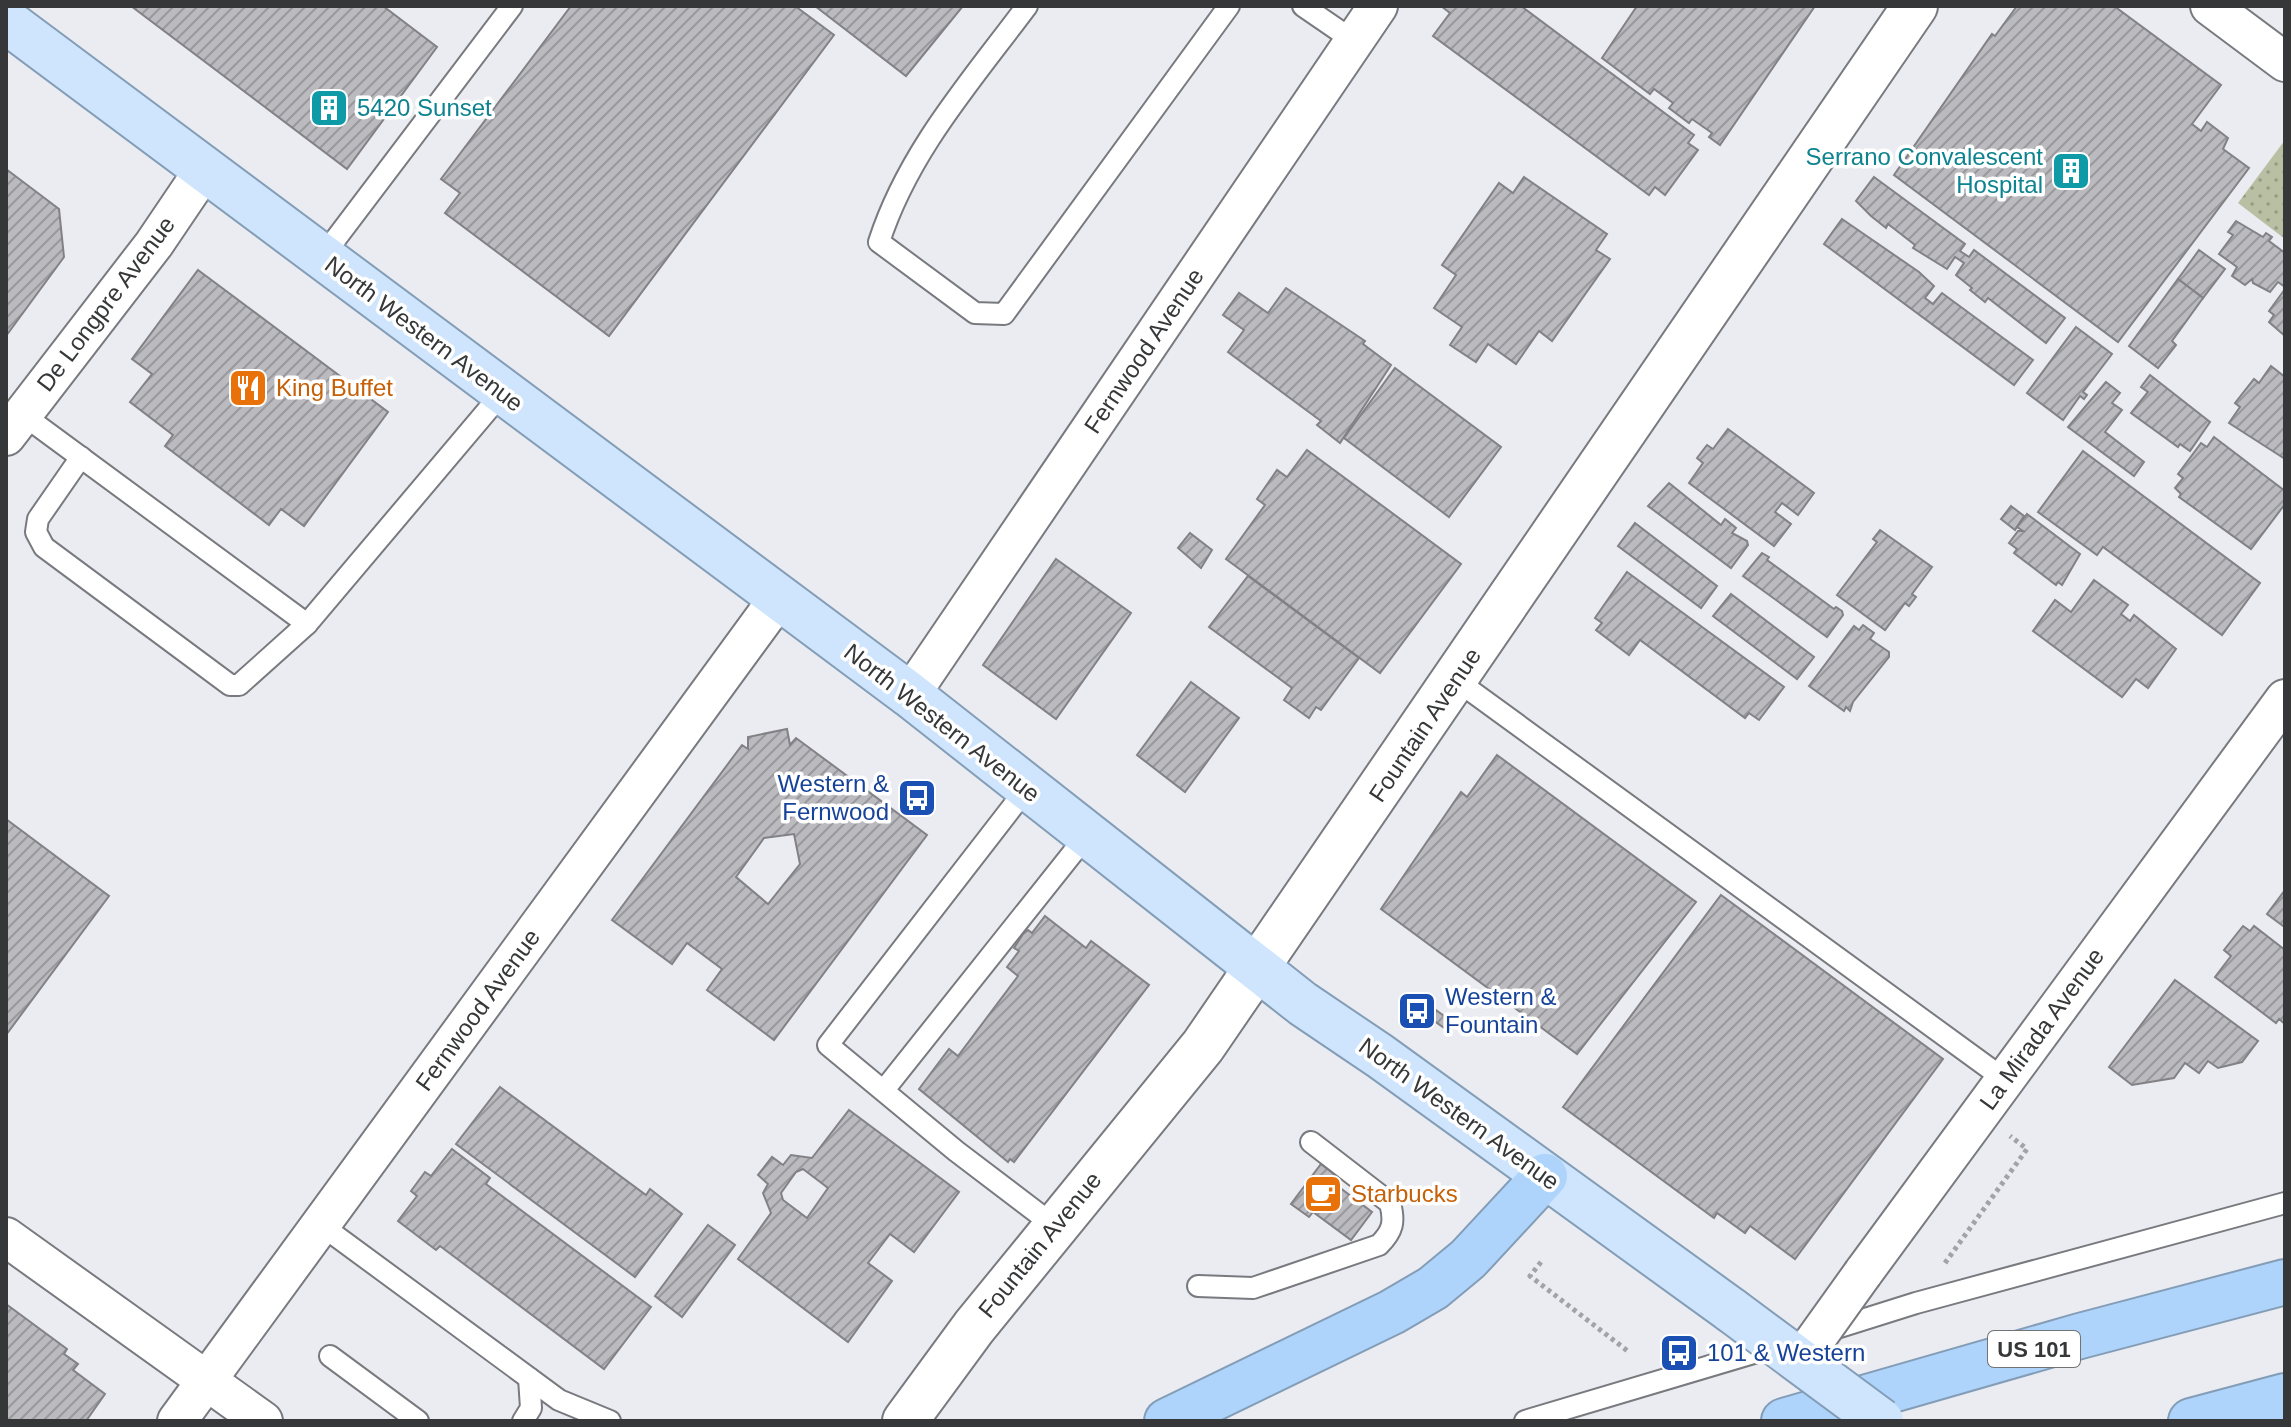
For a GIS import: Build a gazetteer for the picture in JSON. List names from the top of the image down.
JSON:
{
  "streets": {
    "highway": ["US 101"],
    "main road": ["North Western Avenue"],
    "street": [
      "De Longpre Avenue",
      "Fernwood Avenue",
      "Fountain Avenue",
      "La Mirada Avenue"
    ]
  },
  "crossings": [
    ["De Longpre Avenue", "North Western Avenue"],
    ["North Western Avenue", "Fernwood Avenue"],
    ["North Western Avenue", "Fountain Avenue"],
    ["North Western Avenue", "La Mirada Avenue"]
  ],
  "places": {
    "building": ["5420 Sunset", "Serrano Convalescent Hospital"],
    "restaurant": ["King Buffet"],
    "bus stop": ["Western & Fernwood", "Western & Fountain", "101 & Western"],
    "cafe": ["Starbucks"]
  }
}
